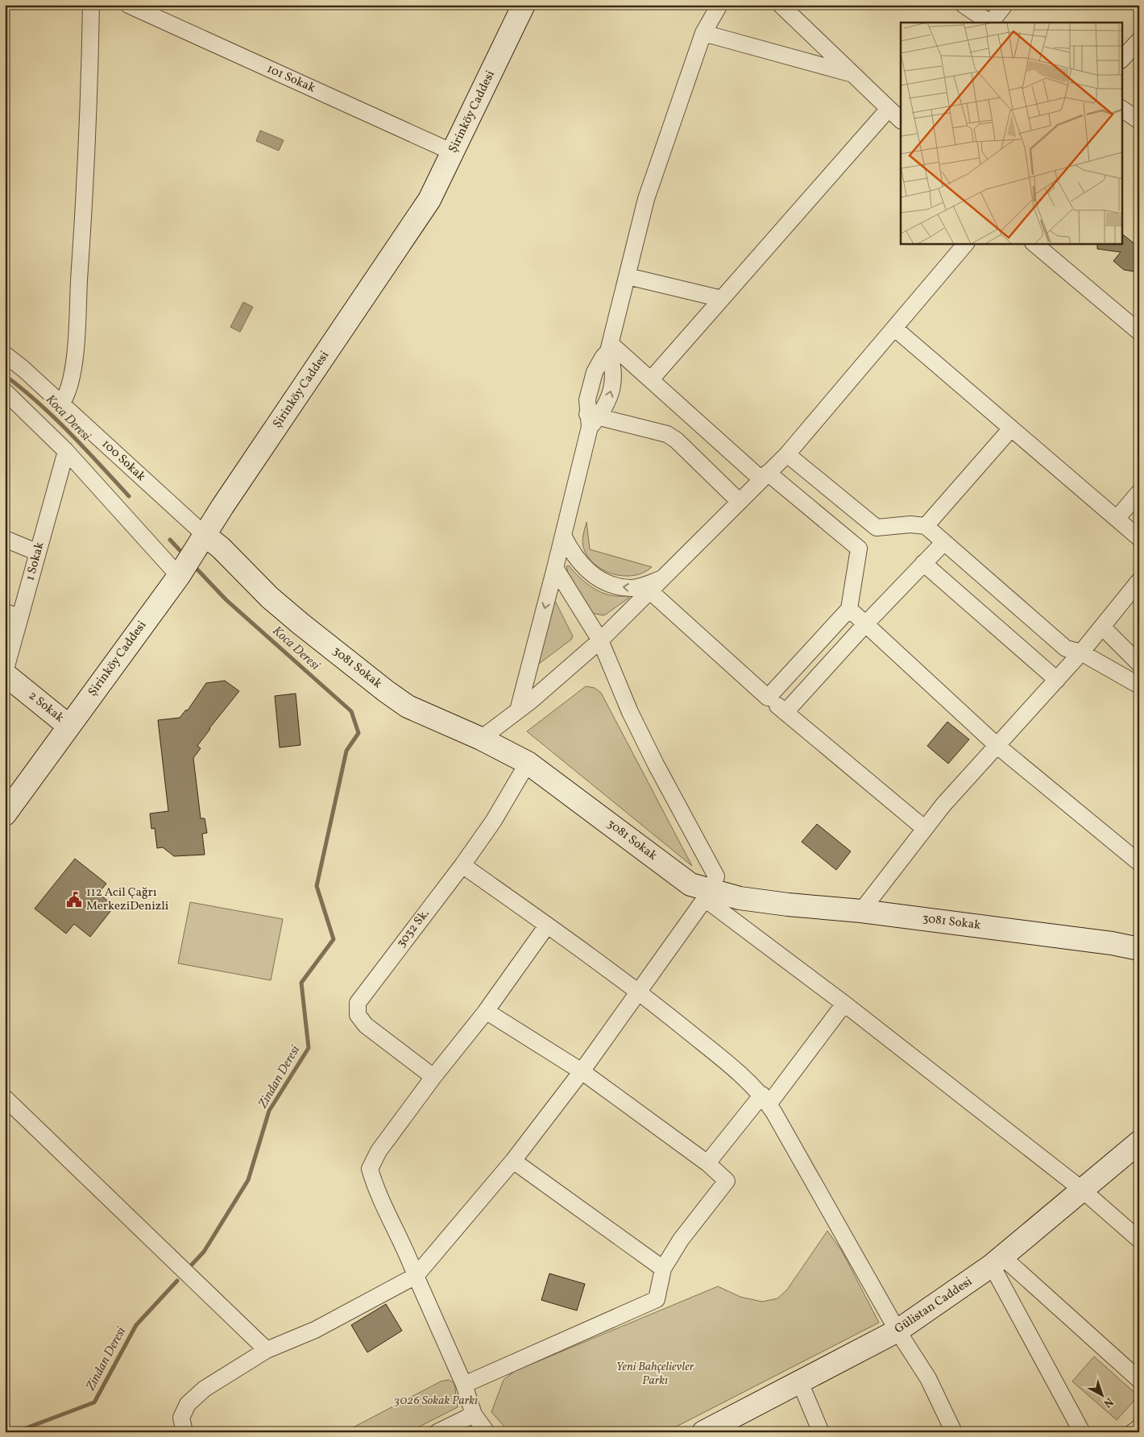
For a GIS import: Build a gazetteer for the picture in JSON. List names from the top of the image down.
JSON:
{
  "streets": {
    "street": [
      "101 Sokak",
      "Şirinköy Caddesi",
      "100 Sokak",
      "1 Sokak",
      "3081 Sokak",
      "2 Sokak",
      "3032 Sk.",
      "Gülistan Caddesi"
    ]
  },
  "crossings": [
    ["101 Sokak", "Şirinköy Caddesi"],
    ["Şirinköy Caddesi", "100 Sokak"],
    ["Şirinköy Caddesi", "3081 Sokak"],
    ["Şirinköy Caddesi", "2 Sokak"],
    ["100 Sokak", "3081 Sokak"],
    ["1 Sokak", "2 Sokak"],
    ["3081 Sokak", "3032 Sk."]
  ],
  "water": ["Koca Deresi", "Zindan Deresi"],
  "parks": ["Yeni Bahçelievler Parkı", "3026 Sokak Parkı"],
  "places": {
    "public building": ["112 Acil Çağrı MerkeziDenizli"]
  },
  "north": "bottom right"
}
